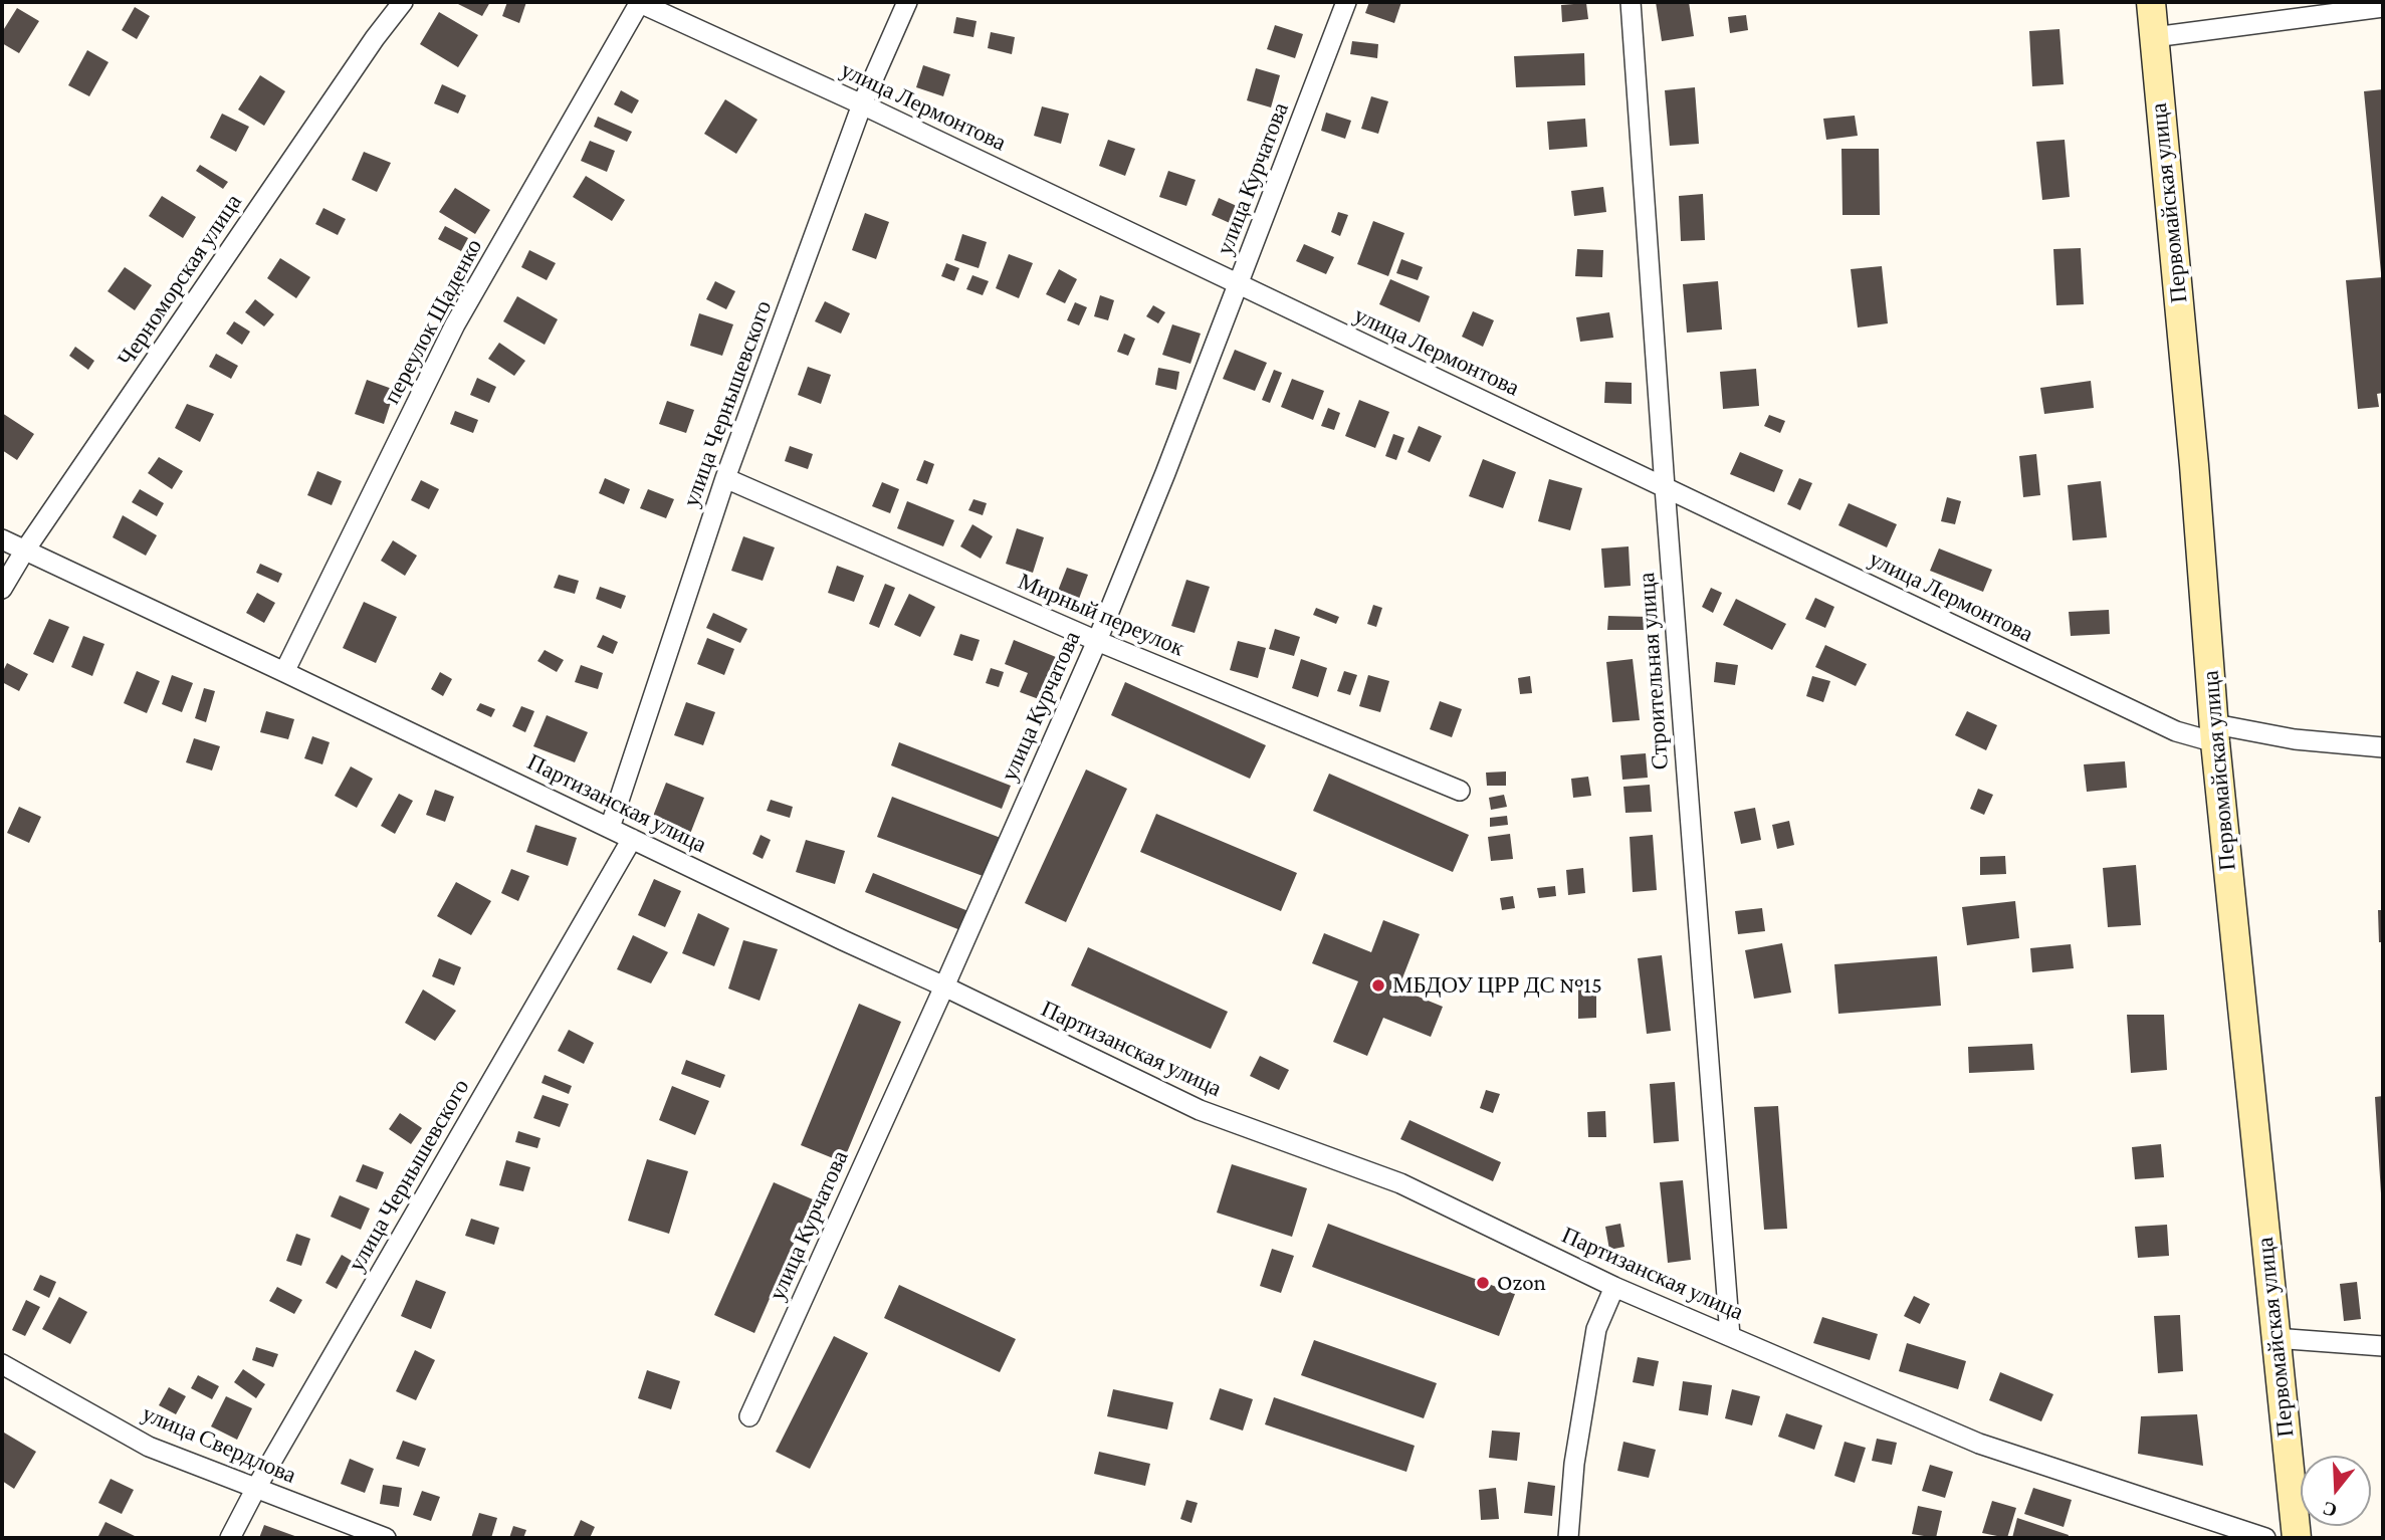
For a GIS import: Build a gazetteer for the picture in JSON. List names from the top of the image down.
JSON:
{
  "streets": {
    "street": [
      "улица Лермонтова",
      "улица Курчатова",
      "Первомайская улица",
      "Черноморская улица",
      "переулок Щаденко",
      "улица Чернышевского",
      "Мирный переулок",
      "Строительная улица",
      "Партизанская улица",
      "улица Свердлова"
    ]
  },
  "crossings": [
    ["улица Лермонтова", "улица Курчатова"],
    ["улица Лермонтова", "Первомайская улица"],
    ["улица Лермонтова", "переулок Щаденко"],
    ["улица Лермонтова", "улица Чернышевского"],
    ["улица Лермонтова", "Строительная улица"],
    ["улица Курчатова", "Мирный переулок"],
    ["улица Курчатова", "Партизанская улица"],
    ["Черноморская улица", "Партизанская улица"],
    ["переулок Щаденко", "Партизанская улица"],
    ["улица Чернышевского", "Мирный переулок"],
    ["улица Чернышевского", "Партизанская улица"],
    ["улица Чернышевского", "улица Свердлова"],
    ["Строительная улица", "Партизанская улица"]
  ],
  "places": ["МБДОУ ЦРР ДС №15", "Ozon"],
  "north": "bottom"
}
